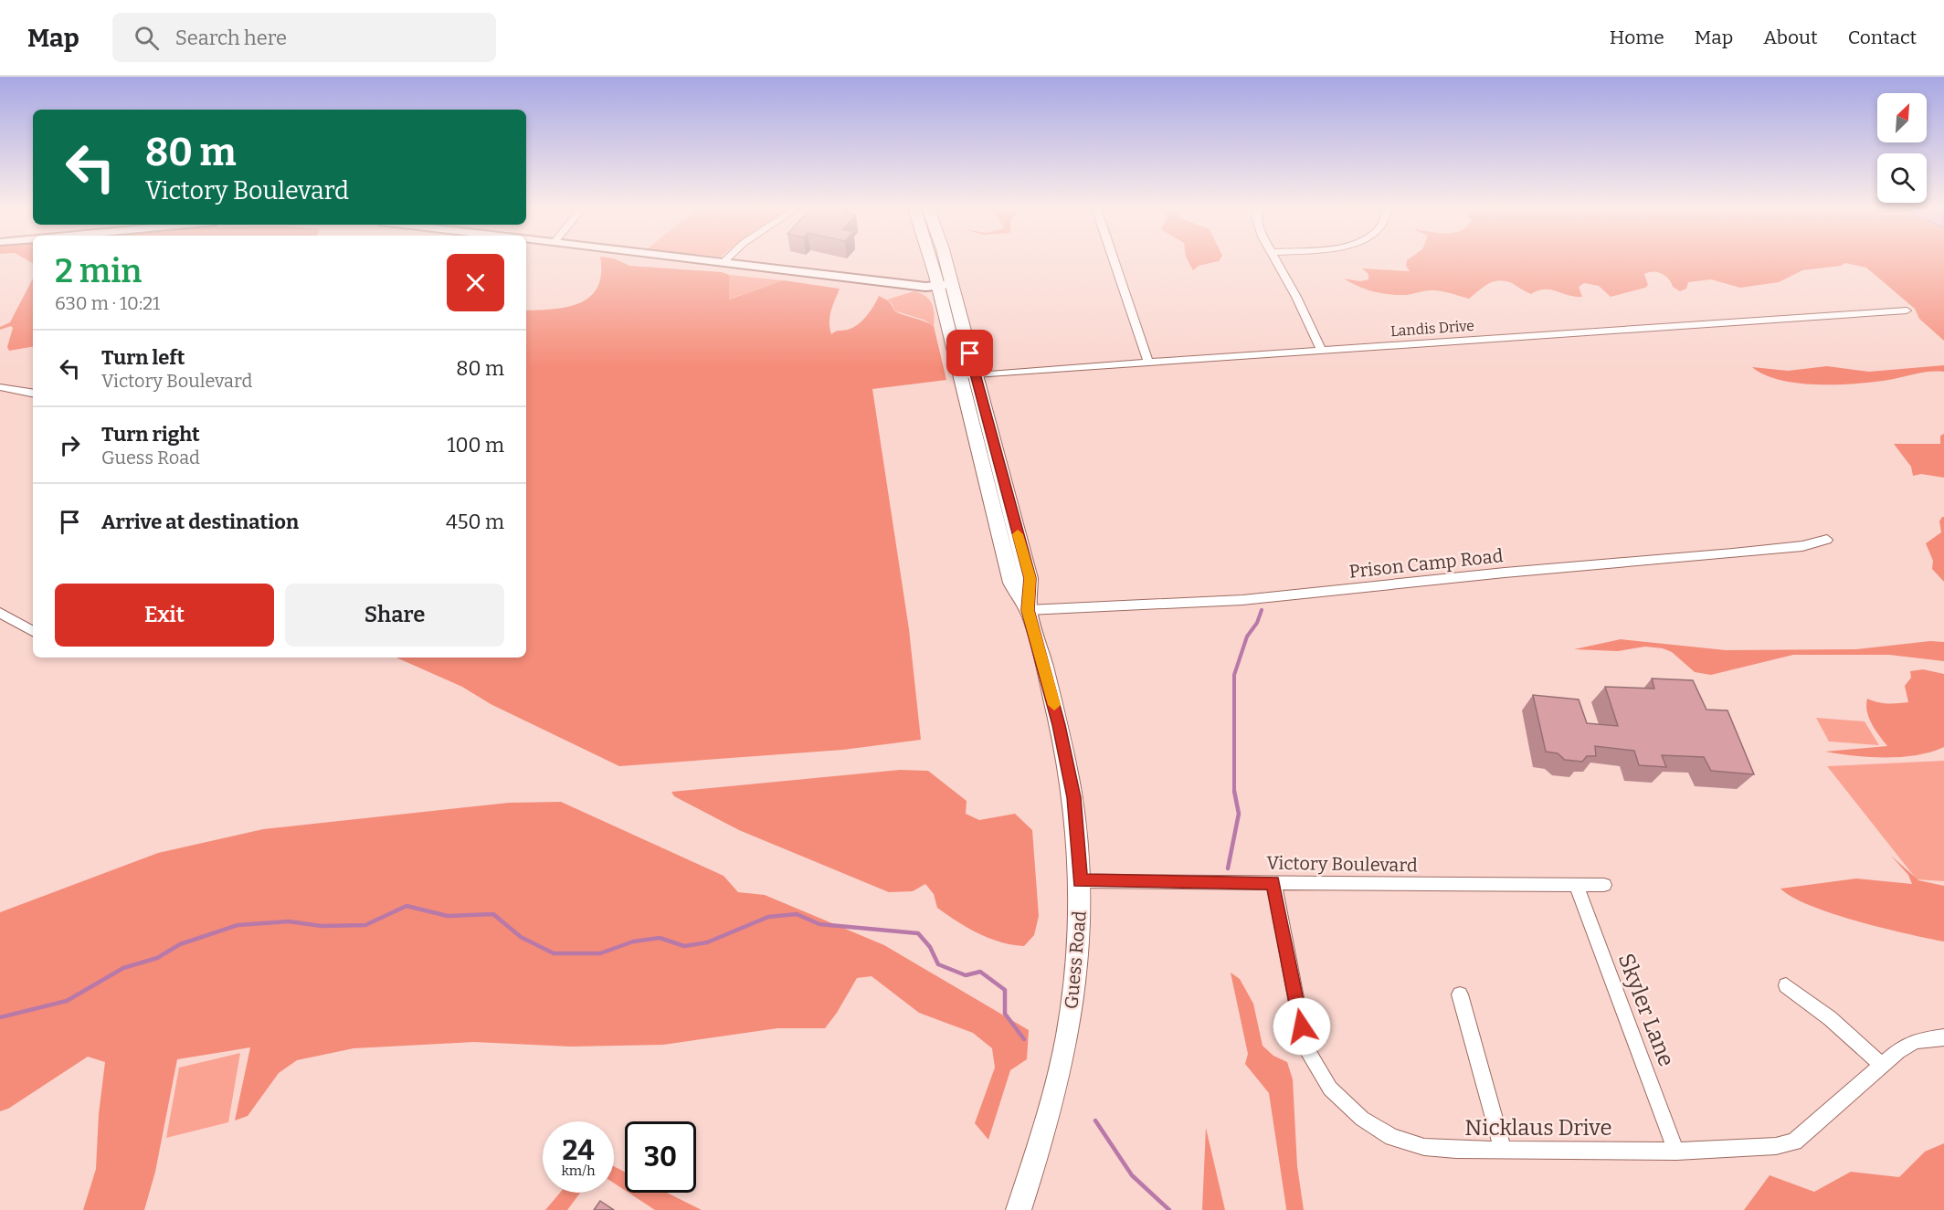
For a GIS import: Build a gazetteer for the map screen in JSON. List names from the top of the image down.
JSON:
{
  "streets": {
    "main road": ["Guess Road"],
    "street": [
      "Landis Drive",
      "Prison Camp Road",
      "Victory Boulevard",
      "Skyler Lane",
      "Nicklaus Drive"
    ]
  },
  "crossings": [
    ["Landis Drive", "Guess Road"],
    ["Prison Camp Road", "Guess Road"],
    ["Victory Boulevard", "Guess Road"],
    ["Victory Boulevard", "Skyler Lane"],
    ["Victory Boulevard", "Nicklaus Drive"],
    ["Skyler Lane", "Nicklaus Drive"]
  ],
  "north": "top right",
  "page": {
    "header": "Map",
    "search": "Search here",
    "nav": [
      "Home",
      "Map",
      "About",
      "Contact"
    ],
    "turn": ["80 m", "Victory Boulevard"],
    "heading": ["2 min", "630 m · 10:21"],
    "list": [
      {
        "name": "Turn left",
        "note": "Victory Boulevard",
        "value": "80 m"
      },
      {
        "name": "Turn right",
        "note": "Guess Road",
        "value": "100 m"
      },
      {
        "name": "Arrive at destination",
        "value": "450 m"
      }
    ],
    "buttons": ["Exit", "Share"],
    "speed": "24 km/h",
    "limit": "30"
  }
}
